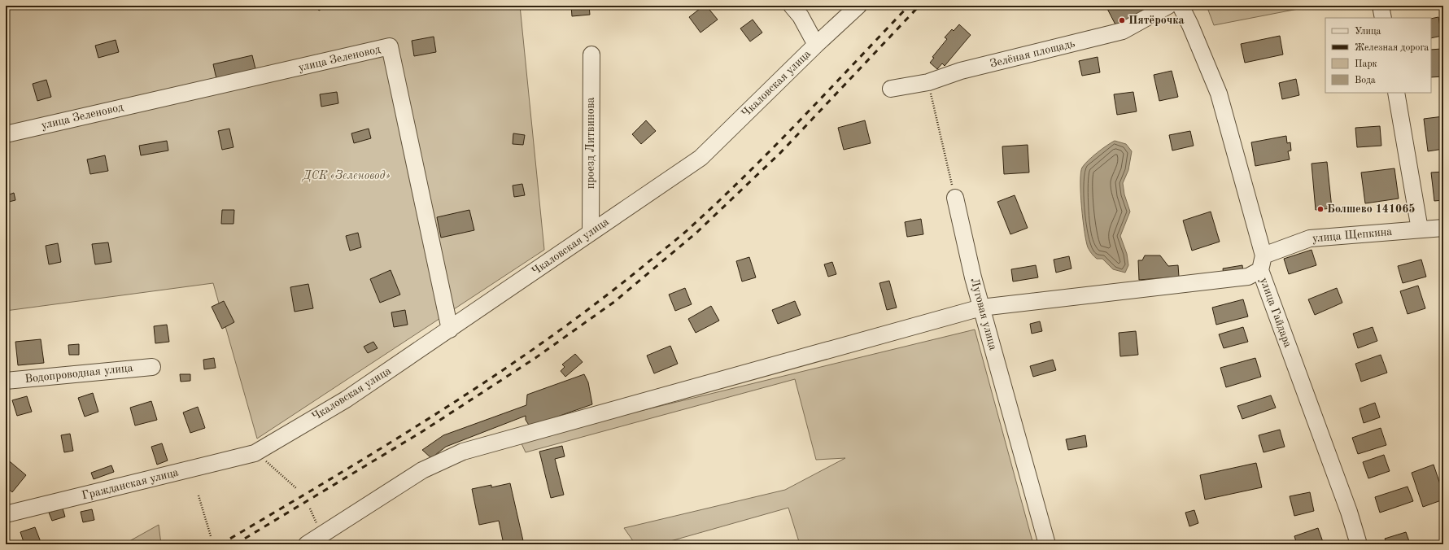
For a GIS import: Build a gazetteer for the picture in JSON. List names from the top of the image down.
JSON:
{
  "streets": {
    "street": [
      "Зелёная площадь",
      "улица Зеленовод",
      "Чкаловская улица",
      "проезд Литвинова",
      "улица Щепкина",
      "улица Гайдара",
      "Луговая улица",
      "Водопроводная улица",
      "Гражданская улица"
    ]
  },
  "crossings": [
    ["улица Зеленовод", "Чкаловская улица"],
    ["Чкаловская улица", "проезд Литвинова"],
    ["Чкаловская улица", "Гражданская улица"],
    ["улица Щепкина", "улица Гайдара"],
    ["улица Щепкина", "Луговая улица"]
  ],
  "parks": ["ДСК «Зеленовод»"],
  "places": ["Пятёрочка", "Болшево 141065"],
  "legend": [
    "Улица",
    "Железная дорога",
    "Парк",
    "Вода"
  ]
}
